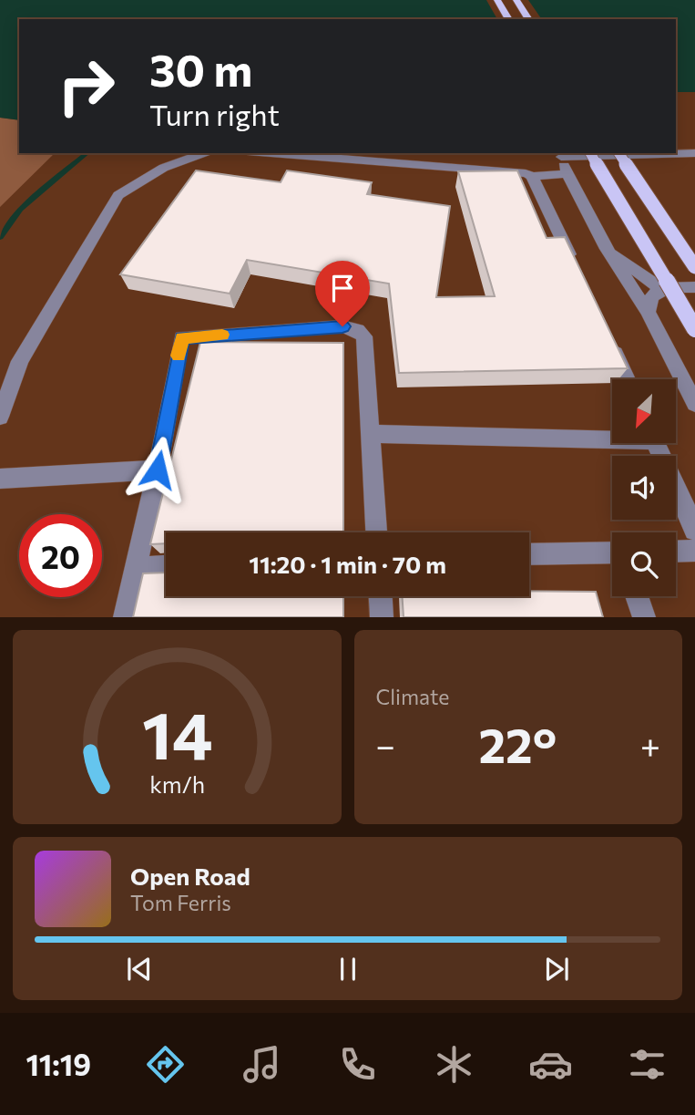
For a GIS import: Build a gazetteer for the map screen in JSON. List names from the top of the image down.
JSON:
{
  "north": "bottom left",
  "page": {
    "turn": ["30 m", "Turn right"],
    "limit": "20",
    "trip": "11:20 · 1 min · 70 m",
    "tile": "Climate",
    "heat": ["−", "22°", "+"],
    "song": ["Open Road", "Tom Ferris"],
    "tabs": "11:19",
    "gauge": ["14", "km/h"]
  }
}
